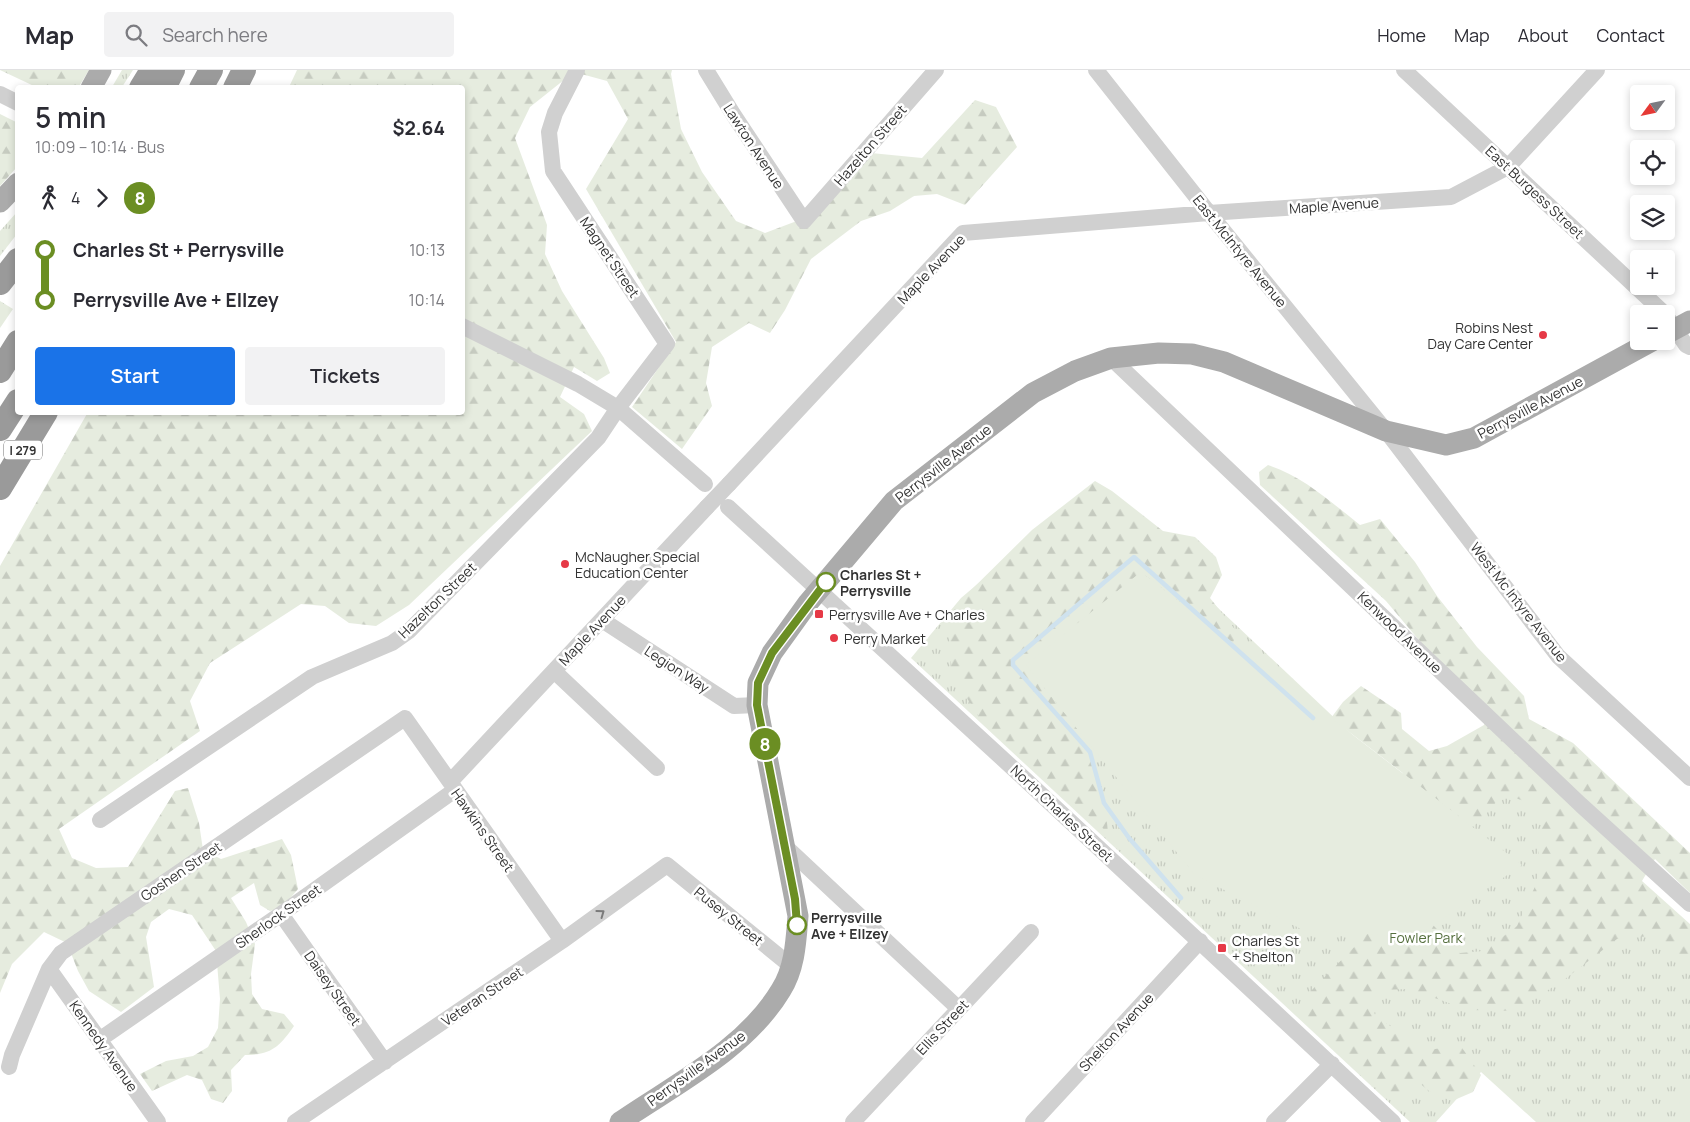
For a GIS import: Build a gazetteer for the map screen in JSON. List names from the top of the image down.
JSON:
{
  "streets": {
    "highway": ["I 279"],
    "main road": ["Perrysville Avenue"],
    "street": [
      "Hazelton Street",
      "Lawton Avenue",
      "East Burgess Street",
      "Maple Avenue",
      "East McIntyre Avenue",
      "Magnet Street",
      "West Mc Intyre Avenue",
      "Kenwood Avenue",
      "Legion Way",
      "North Charles Street",
      "Hawkins Street",
      "Goshen Street",
      "Sherlock Street",
      "Pusey Street",
      "Daisey Street",
      "Veteran Street",
      "Ellis Street",
      "Shelton Avenue",
      "Kennedy Avenue"
    ]
  },
  "crossings": [
    ["Hazelton Street", "Lawton Avenue"],
    ["Hazelton Street", "Magnet Street"],
    ["East Burgess Street", "Maple Avenue"],
    ["Maple Avenue", "East McIntyre Avenue"],
    ["Maple Avenue", "Legion Way"],
    ["Maple Avenue", "Hawkins Street"],
    ["Maple Avenue", "Sherlock Street"],
    ["East McIntyre Avenue", "Perrysville Avenue"],
    ["East McIntyre Avenue", "West Mc Intyre Avenue"],
    ["Perrysville Avenue", "West Mc Intyre Avenue"],
    ["Perrysville Avenue", "Kenwood Avenue"],
    ["Perrysville Avenue", "Legion Way"],
    ["Perrysville Avenue", "North Charles Street"],
    ["Perrysville Avenue", "Pusey Street"],
    ["North Charles Street", "Shelton Avenue"],
    ["Hawkins Street", "Goshen Street"],
    ["Hawkins Street", "Sherlock Street"],
    ["Hawkins Street", "Veteran Street"],
    ["Goshen Street", "Kennedy Avenue"],
    ["Sherlock Street", "Daisey Street"],
    ["Sherlock Street", "Kennedy Avenue"],
    ["Pusey Street", "Veteran Street"],
    ["Daisey Street", "Veteran Street"]
  ],
  "parks": ["Fowler Park"],
  "places": {
    "other": [
      "Robins Nest Day Care Center",
      "McNaugher Special Education Center",
      "Charles St + Perrysville",
      "Perry Market",
      "Perrysville Ave + Ellzey"
    ],
    "transit": ["Perrysville Ave + Charles", "Charles St + Shelton"]
  },
  "lines": ["bus line 8"],
  "north": "bottom left",
  "page": {
    "header": "Map",
    "search": "Search here",
    "nav": [
      "Home",
      "Map",
      "About",
      "Contact"
    ],
    "on_map": "8",
    "map_buttons": ["+", "−"],
    "heading": ["5 min", "10:09 – 10:14 · Bus", "$2.64"],
    "legs": ["4", "8"],
    "list": [
      {
        "name": "Charles St + Perrysville",
        "value": "10:13"
      },
      {
        "name": "Perrysville Ave + Ellzey",
        "value": "10:14"
      }
    ],
    "buttons": ["Start", "Tickets"]
  }
}
